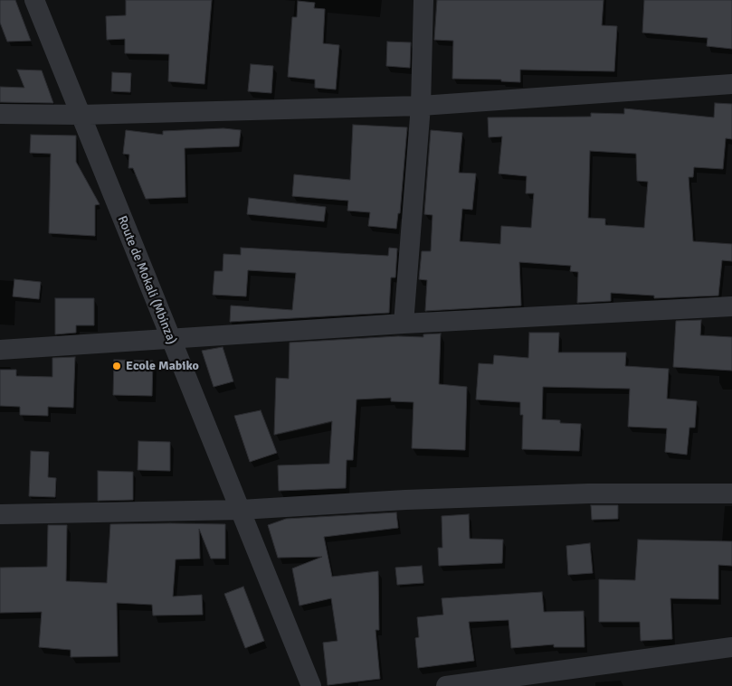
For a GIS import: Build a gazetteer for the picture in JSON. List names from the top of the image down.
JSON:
{
  "streets": {
    "street": ["Route de Mokali (Mbinza)"]
  },
  "places": ["Ecole Mabiko"]
}
